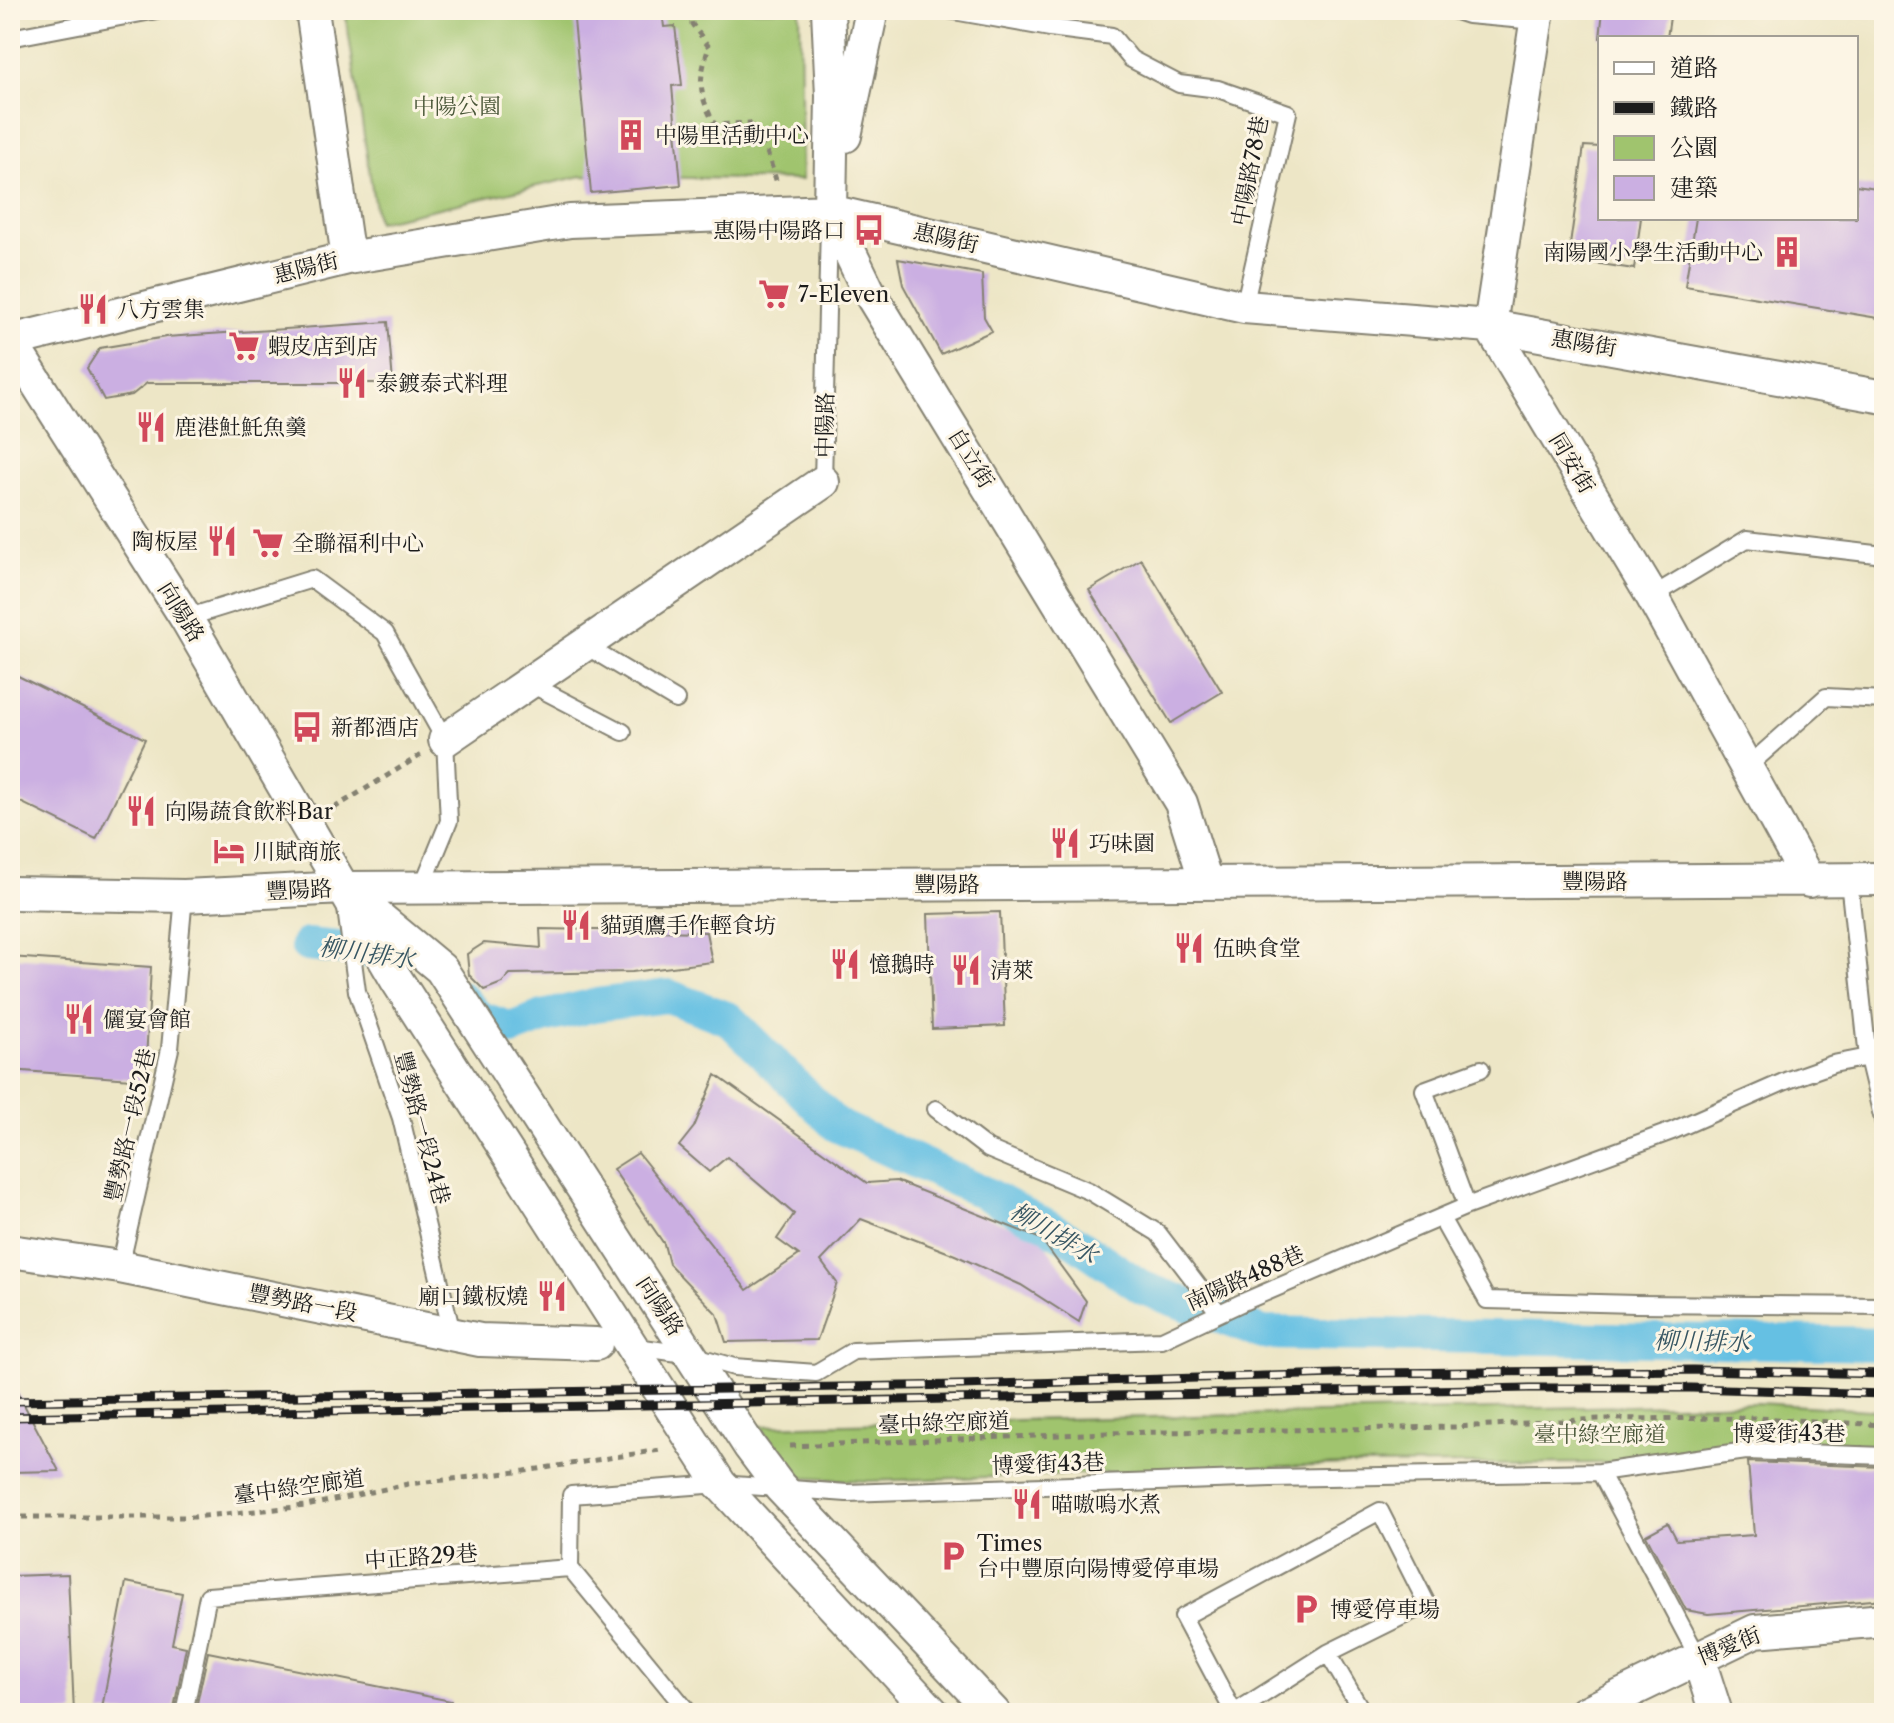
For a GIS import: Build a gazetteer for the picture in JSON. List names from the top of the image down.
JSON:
{
  "streets": {
    "street": [
      "惠陽街",
      "中陽路",
      "自立街",
      "同安街",
      "向陽路",
      "豐陽路",
      "豐勢路一段",
      "博愛街"
    ],
    "lane": [
      "中陽路78巷",
      "豐勢路一段52巷",
      "豐勢路一段24巷",
      "南陽路488巷",
      "博愛街43巷",
      "中正路29巷"
    ],
    "path": ["臺中綠空廊道"]
  },
  "crossings": [
    ["中陽路78巷", "惠陽街"],
    ["惠陽街", "中陽路"],
    ["惠陽街", "自立街"],
    ["惠陽街", "同安街"],
    ["惠陽街", "向陽路"],
    ["中陽路", "自立街"],
    ["自立街", "豐陽路"],
    ["同安街", "豐陽路"],
    ["向陽路", "豐陽路"],
    ["向陽路", "豐勢路一段24巷"],
    ["向陽路", "南陽路488巷"],
    ["向陽路", "臺中綠空廊道"],
    ["向陽路", "博愛街43巷"],
    ["豐陽路", "豐勢路一段52巷"],
    ["豐陽路", "豐勢路一段24巷"],
    ["豐勢路一段52巷", "豐勢路一段"],
    ["豐勢路一段24巷", "豐勢路一段"],
    ["南陽路488巷", "豐勢路一段"],
    ["博愛街43巷", "中正路29巷"]
  ],
  "water": ["柳川排水"],
  "parks": ["中陽公園", "臺中綠空廊道"],
  "places": {
    "building": ["中陽里活動中心", "南陽國小學生活動中心"],
    "bus stop": ["惠陽中陽路口", "新都酒店"],
    "supermarket": ["7-Eleven", "蝦皮店到店", "全聯福利中心"],
    "restaurant": [
      "八方雲集",
      "泰鍍泰式料理",
      "鹿港𩵚魠魚羹",
      "陶板屋",
      "向陽蔬食飲料Bar",
      "巧味園",
      "貓頭鷹手作輕食坊",
      "伍映食堂",
      "憶鵝時",
      "清萊",
      "儷宴會館",
      "廟口鐵板燒",
      "喵嗷嗚水煮"
    ],
    "hotel": ["川賦商旅"],
    "parking": ["Times 台中豐原向陽博愛停車場", "博愛停車場"]
  },
  "legend": [
    "道路",
    "鐵路",
    "公園",
    "建築"
  ]
}
